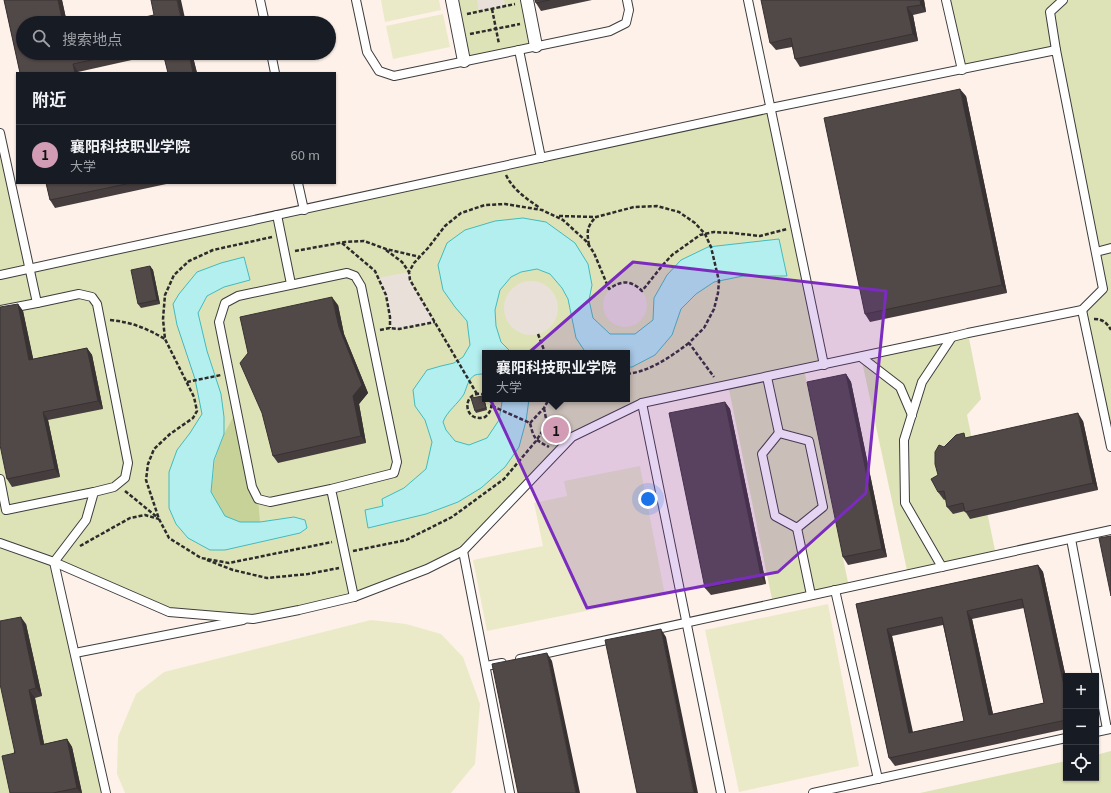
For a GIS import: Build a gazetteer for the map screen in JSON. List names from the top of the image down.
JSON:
{
  "page": {
    "search": "搜索地点",
    "heading": "附近",
    "list": [
      {
        "mark": "1",
        "name": "襄阳科技职业学院",
        "note": "大学",
        "value": "60 m"
      }
    ],
    "popup": ["襄阳科技职业学院", "大学"],
    "pins": "1",
    "map_buttons": ["+", "−"]
  }
}
